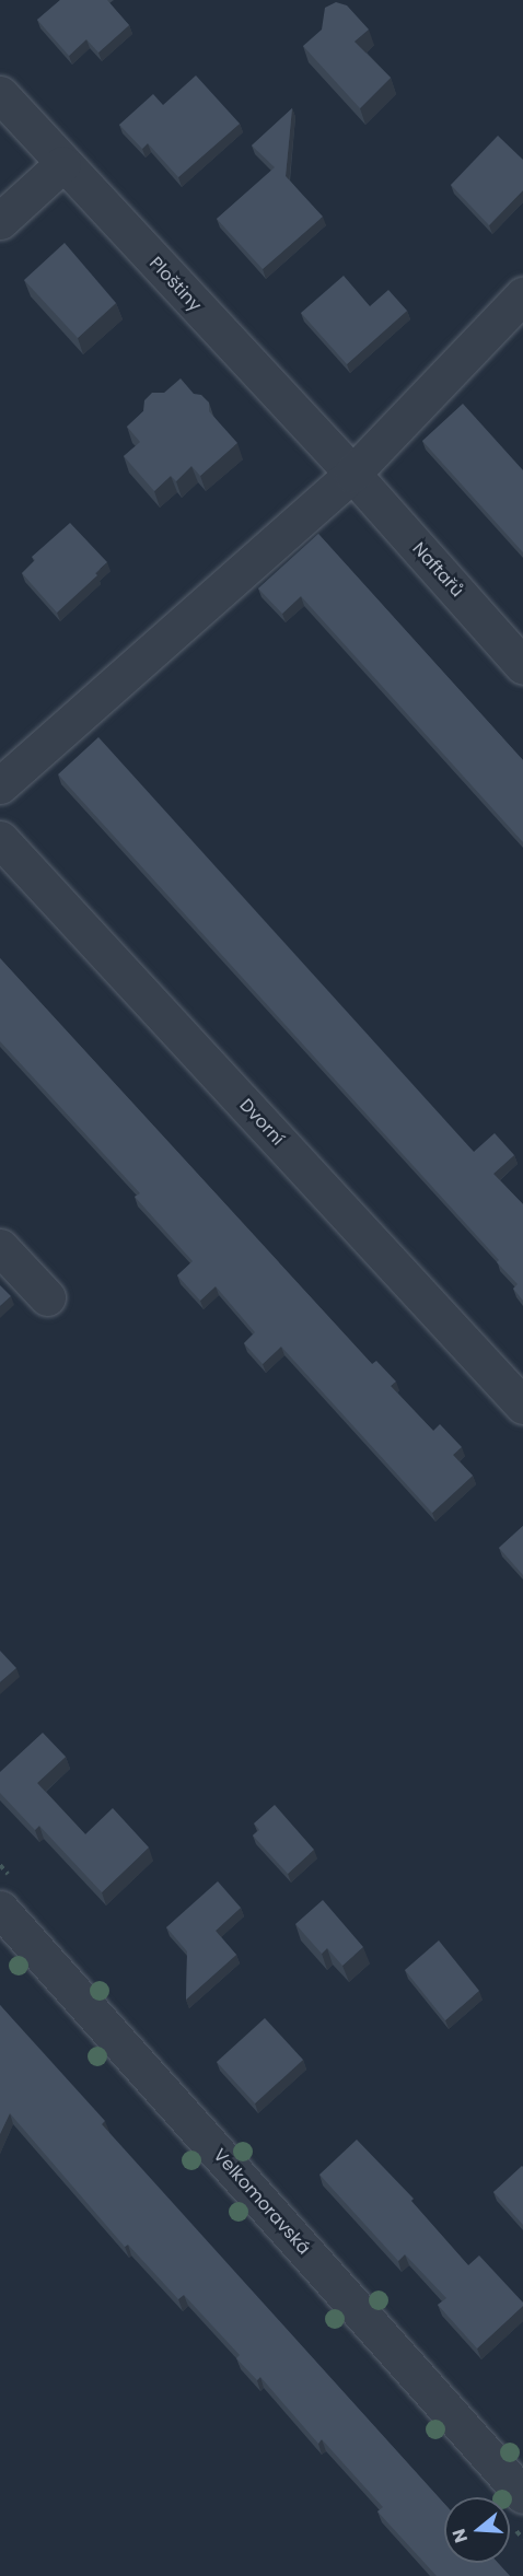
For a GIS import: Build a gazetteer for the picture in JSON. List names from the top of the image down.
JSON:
{
  "streets": {
    "street": [
      "Ploštiny",
      "Naftařů",
      "Dvorní",
      "Velkomoravská"
    ]
  },
  "crossings": [
    ["Ploštiny", "Naftařů"]
  ],
  "north": "left"
}
